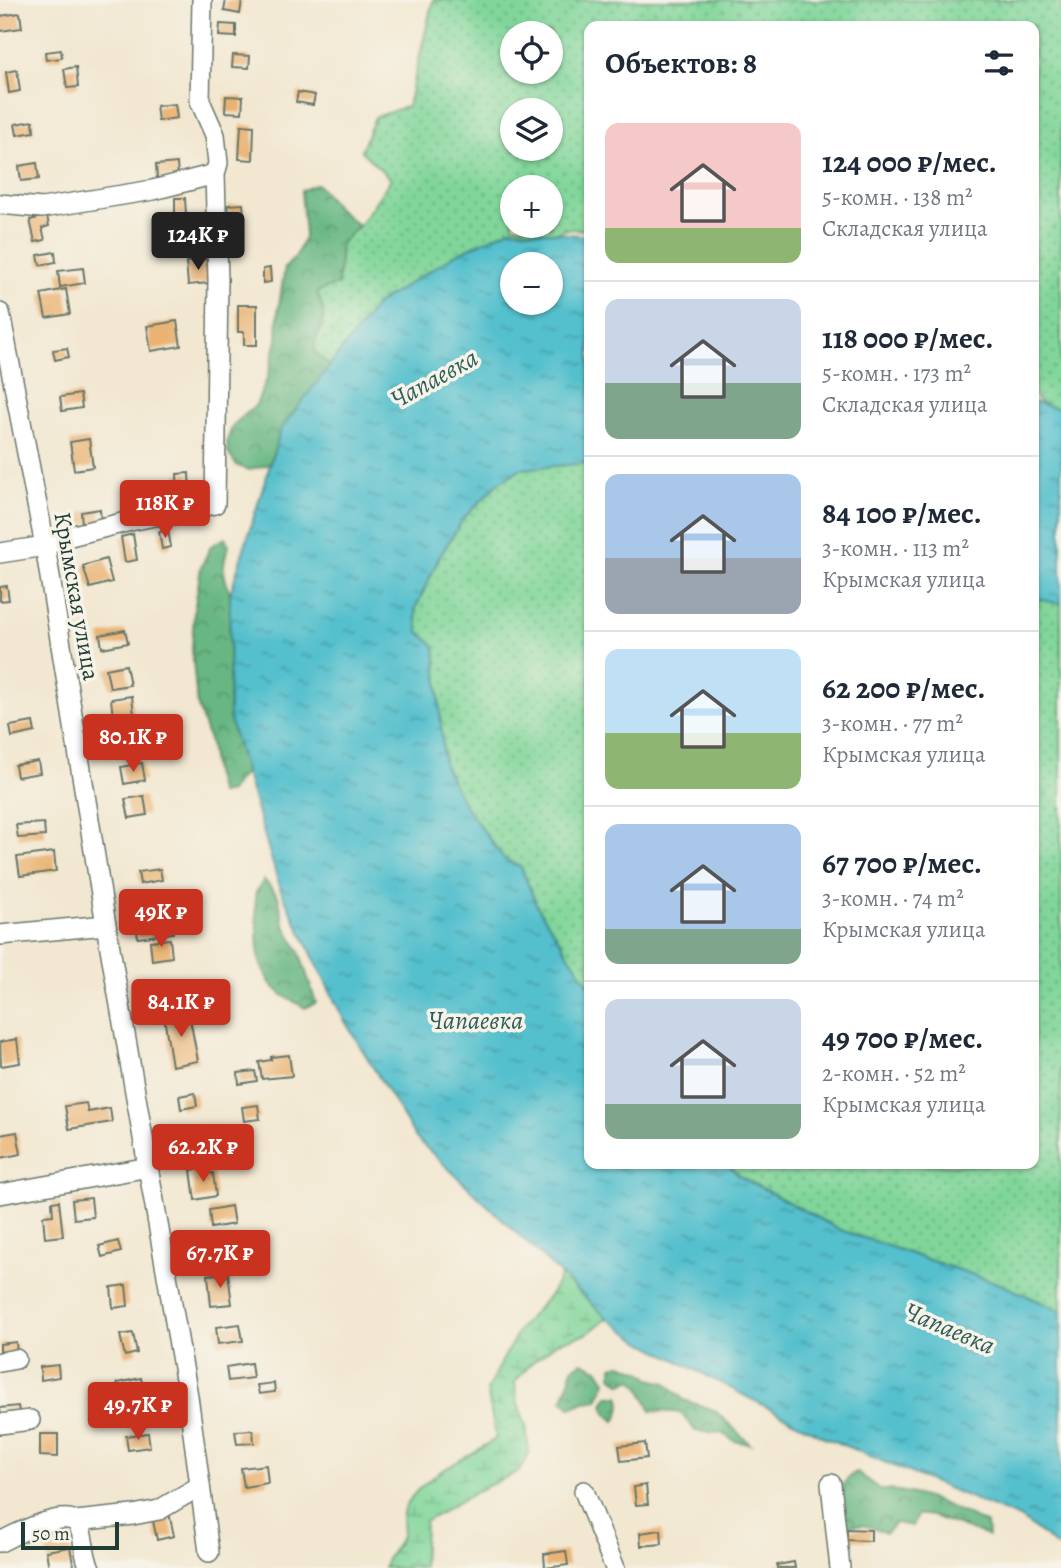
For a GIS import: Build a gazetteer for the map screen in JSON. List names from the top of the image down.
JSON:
{
  "streets": {
    "street": ["Крымская улица"]
  },
  "water": ["Чапаевка"],
  "scale_bar": "50 m",
  "page": {
    "map_buttons": ["+", "−"],
    "heading": "Объектов: 8",
    "list": [
      {
        "name": "124 000 ₽/мес.",
        "note": "5-комн. · 138 m² · Складская улица"
      },
      {
        "name": "118 000 ₽/мес.",
        "note": "5-комн. · 173 m² · Складская улица"
      },
      {
        "name": "84 100 ₽/мес.",
        "note": "3-комн. · 113 m² · Крымская улица"
      },
      {
        "name": "62 200 ₽/мес.",
        "note": "3-комн. · 77 m² · Крымская улица"
      },
      {
        "name": "67 700 ₽/мес.",
        "note": "3-комн. · 74 m² · Крымская улица"
      },
      {
        "name": "49 700 ₽/мес.",
        "note": "2-комн. · 52 m² · Крымская улица"
      }
    ],
    "price": [
      "124K ₽",
      "118K ₽",
      "80.1K ₽",
      "49K ₽",
      "84.1K ₽",
      "62.2K ₽",
      "67.7K ₽",
      "49.7K ₽"
    ],
    "scale": "50 m"
  }
}
